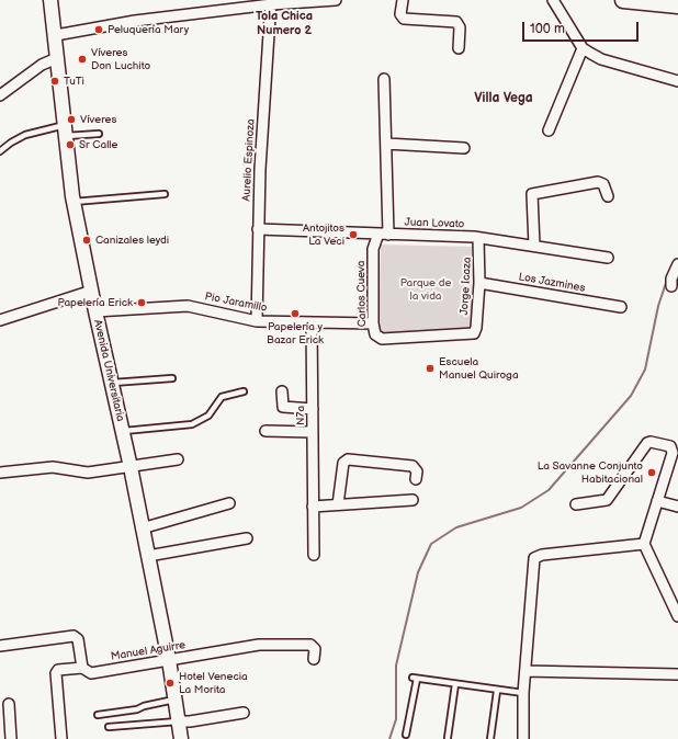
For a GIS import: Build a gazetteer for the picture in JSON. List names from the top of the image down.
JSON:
{
  "streets": {
    "street": [
      "Aurelio Espinoza",
      "Juan Lovato",
      "Los Jazmines",
      "Jorge Icaza",
      "Carlos Cueva",
      "Pio Jaramillo",
      "Avenida Universitaria",
      "N7a",
      "Manuel Aguirre"
    ]
  },
  "crossings": [
    ["Aurelio Espinoza", "Juan Lovato"],
    ["Aurelio Espinoza", "Pio Jaramillo"],
    ["Juan Lovato", "Jorge Icaza"],
    ["Juan Lovato", "Carlos Cueva"],
    ["Los Jazmines", "Jorge Icaza"],
    ["Jorge Icaza", "Carlos Cueva"],
    ["Carlos Cueva", "Pio Jaramillo"],
    ["Pio Jaramillo", "Avenida Universitaria"],
    ["Pio Jaramillo", "N7a"],
    ["Avenida Universitaria", "Manuel Aguirre"]
  ],
  "districts": ["Tola Chica Numero 2", "Villa Vega"],
  "parks": ["Parque de la vida"],
  "places": [
    "Peluquería Mary",
    "Víveres Don Luchito",
    "TuTi",
    "Víveres",
    "Sr Calle",
    "Antojitos La Veci",
    "Canizales leydi",
    "Papelería Erick",
    "Papelería y Bazar Erick",
    "Escuela Manuel Quiroga",
    "La Savanne Conjunto Habitacional",
    "Hotel Venecia La Morita"
  ],
  "scale_bar": "100 m"
}
